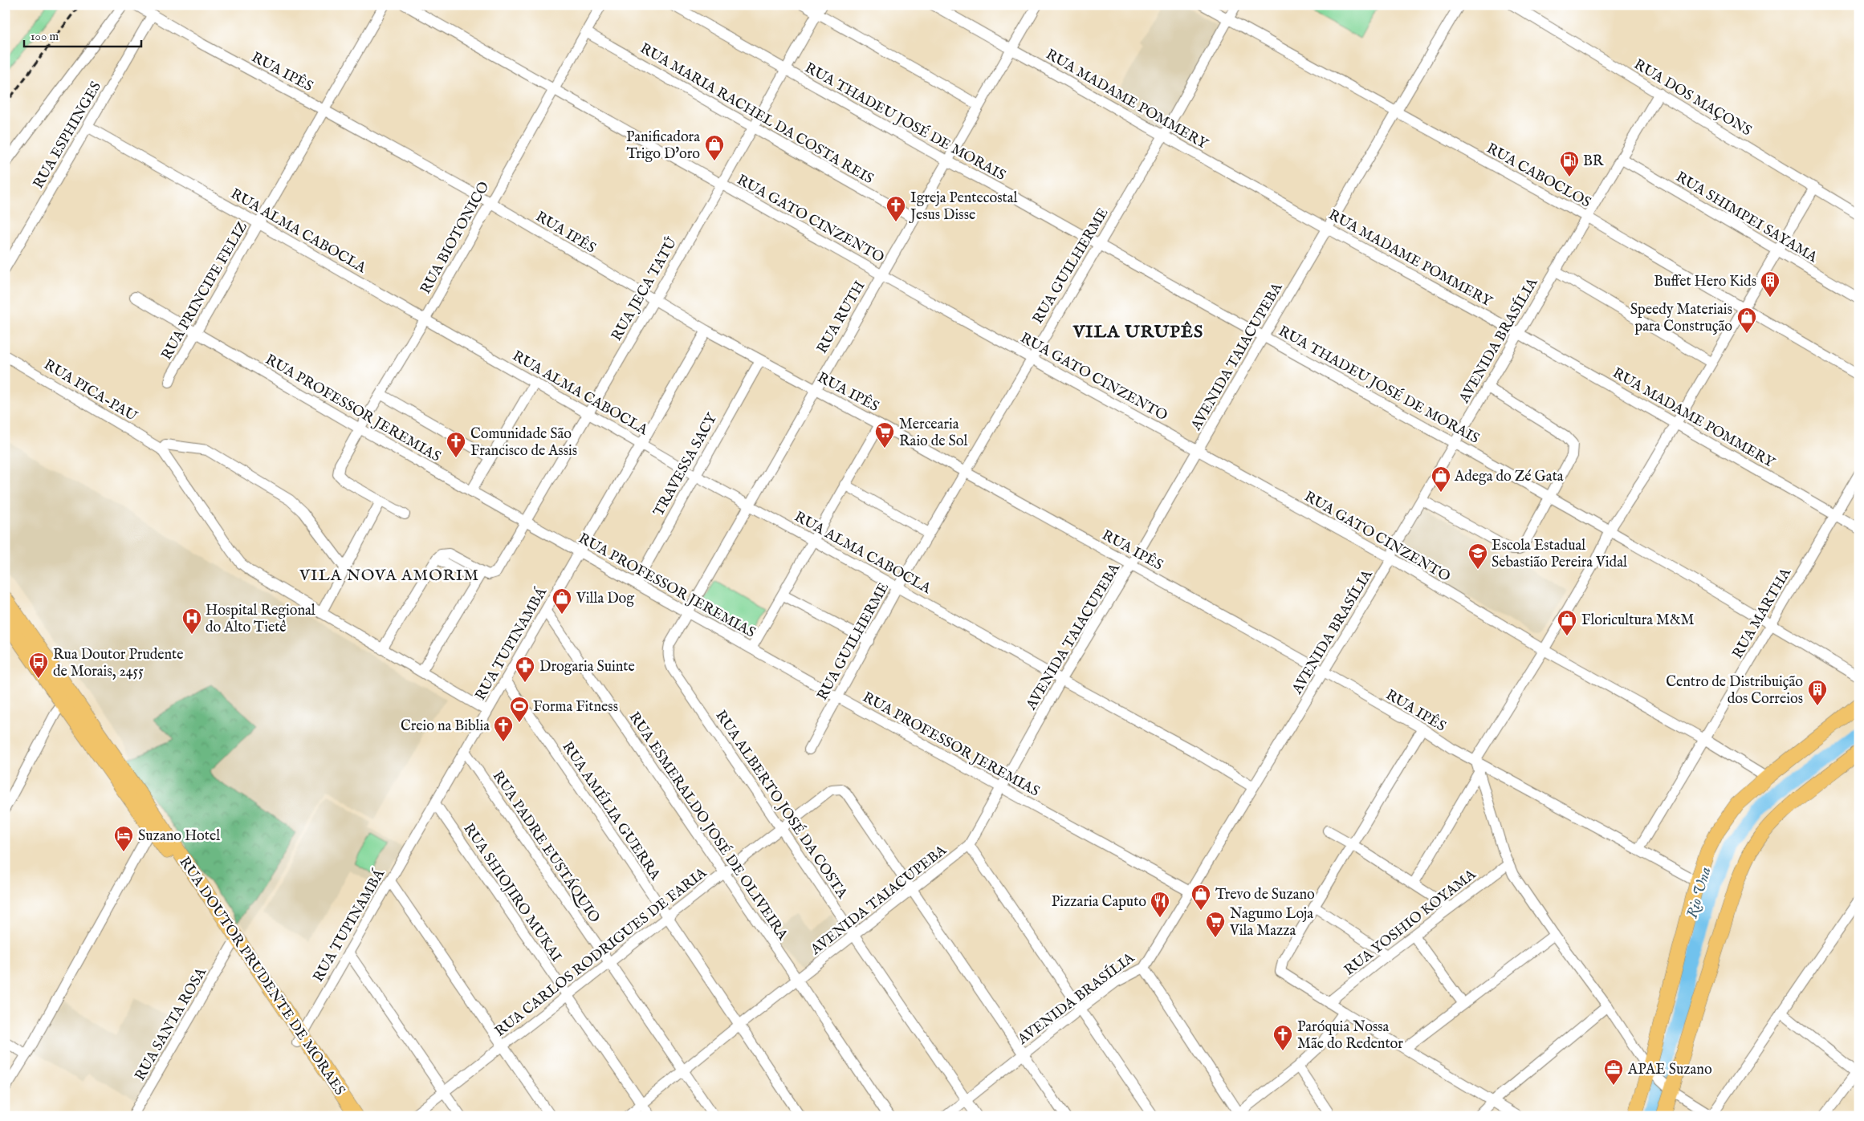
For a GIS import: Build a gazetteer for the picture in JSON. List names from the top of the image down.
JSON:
{
  "streets": {
    "highway": ["RUA DOUTOR PRUDENTE DE MORAES"],
    "street": [
      "RUA IPÊS",
      "RUA DOS MAÇONS",
      "RUA MADAME POMMERY",
      "RUA MARIA RACHEL DA COSTA REIS",
      "RUA THADEU JOSÉ DE MORAIS",
      "RUA ESPHINGES",
      "RUA CABOCLOS",
      "RUA SHIMPEI SAYAMA",
      "RUA GATO CINZENTO",
      "RUA ALMA CABOCLA",
      "RUA BIOTONICO",
      "RUA GUILHERME",
      "RUA JECA TATÚ",
      "RUA PRINCIPE FELIZ",
      "RUA RUTH",
      "AVENIDA BRASÍLIA",
      "AVENIDA TAIACUPEBA",
      "RUA PICA-PAU",
      "RUA PROFESSOR JEREMIAS",
      "TRAVESSA SACY",
      "RUA MARTHA",
      "RUA TUPINAMBÁ",
      "RUA ALBERTO JOSÉ DA COSTA",
      "RUA AMÉLIA GUERRA",
      "RUA ESMERALDO JOSÉ DE OLIVEIRA",
      "RUA PADRE EUSTÁQUIO",
      "RUA SHIOJIRO MUKAI",
      "RUA YOSHIO KOYAMA",
      "RUA CARLOS RODRIGUES DE FARIA",
      "RUA SANTA ROSA"
    ]
  },
  "crossings": [
    ["RUA IPÊS", "RUA ESPHINGES"],
    ["RUA IPÊS", "RUA BIOTONICO"],
    ["RUA IPÊS", "RUA GUILHERME"],
    ["RUA IPÊS", "RUA JECA TATÚ"],
    ["RUA IPÊS", "RUA PRINCIPE FELIZ"],
    ["RUA IPÊS", "RUA RUTH"],
    ["RUA IPÊS", "AVENIDA BRASÍLIA"],
    ["RUA IPÊS", "AVENIDA TAIACUPEBA"],
    ["RUA IPÊS", "TRAVESSA SACY"],
    ["RUA IPÊS", "RUA MARTHA"],
    ["RUA IPÊS", "RUA TUPINAMBÁ"],
    ["RUA DOS MAÇONS", "AVENIDA BRASÍLIA"],
    ["RUA MADAME POMMERY", "RUA GUILHERME"],
    ["RUA MADAME POMMERY", "RUA RUTH"],
    ["RUA MADAME POMMERY", "AVENIDA BRASÍLIA"],
    ["RUA MADAME POMMERY", "AVENIDA TAIACUPEBA"],
    ["RUA MADAME POMMERY", "RUA MARTHA"],
    ["RUA MARIA RACHEL DA COSTA REIS", "RUA BIOTONICO"],
    ["RUA MARIA RACHEL DA COSTA REIS", "RUA JECA TATÚ"],
    ["RUA MARIA RACHEL DA COSTA REIS", "RUA RUTH"],
    ["RUA THADEU JOSÉ DE MORAIS", "RUA GUILHERME"],
    ["RUA THADEU JOSÉ DE MORAIS", "RUA JECA TATÚ"],
    ["RUA THADEU JOSÉ DE MORAIS", "RUA RUTH"],
    ["RUA THADEU JOSÉ DE MORAIS", "AVENIDA BRASÍLIA"],
    ["RUA THADEU JOSÉ DE MORAIS", "AVENIDA TAIACUPEBA"],
    ["RUA THADEU JOSÉ DE MORAIS", "RUA MARTHA"],
    ["RUA ESPHINGES", "RUA ALMA CABOCLA"],
    ["RUA CABOCLOS", "RUA GUILHERME"],
    ["RUA CABOCLOS", "AVENIDA BRASÍLIA"],
    ["RUA CABOCLOS", "AVENIDA TAIACUPEBA"],
    ["RUA SHIMPEI SAYAMA", "AVENIDA BRASÍLIA"],
    ["RUA GATO CINZENTO", "RUA BIOTONICO"],
    ["RUA GATO CINZENTO", "RUA GUILHERME"],
    ["RUA GATO CINZENTO", "RUA JECA TATÚ"],
    ["RUA GATO CINZENTO", "RUA RUTH"],
    ["RUA GATO CINZENTO", "AVENIDA BRASÍLIA"],
    ["RUA GATO CINZENTO", "AVENIDA TAIACUPEBA"],
    ["RUA GATO CINZENTO", "RUA MARTHA"],
    ["RUA ALMA CABOCLA", "RUA BIOTONICO"],
    ["RUA ALMA CABOCLA", "RUA GUILHERME"],
    ["RUA ALMA CABOCLA", "RUA JECA TATÚ"],
    ["RUA ALMA CABOCLA", "RUA PRINCIPE FELIZ"],
    ["RUA ALMA CABOCLA", "RUA RUTH"],
    ["RUA ALMA CABOCLA", "AVENIDA BRASÍLIA"],
    ["RUA ALMA CABOCLA", "AVENIDA TAIACUPEBA"],
    ["RUA ALMA CABOCLA", "TRAVESSA SACY"],
    ["RUA ALMA CABOCLA", "RUA TUPINAMBÁ"],
    ["RUA BIOTONICO", "RUA PROFESSOR JEREMIAS"],
    ["RUA GUILHERME", "RUA PROFESSOR JEREMIAS"],
    ["RUA JECA TATÚ", "RUA PROFESSOR JEREMIAS"],
    ["RUA PRINCIPE FELIZ", "RUA PROFESSOR JEREMIAS"],
    ["RUA RUTH", "RUA PROFESSOR JEREMIAS"],
    ["RUA RUTH", "RUA ALBERTO JOSÉ DA COSTA"],
    ["AVENIDA BRASÍLIA", "RUA PROFESSOR JEREMIAS"],
    ["AVENIDA BRASÍLIA", "RUA ALBERTO JOSÉ DA COSTA"],
    ["AVENIDA TAIACUPEBA", "RUA PROFESSOR JEREMIAS"],
    ["AVENIDA TAIACUPEBA", "RUA ALBERTO JOSÉ DA COSTA"],
    ["AVENIDA TAIACUPEBA", "RUA AMÉLIA GUERRA"],
    ["AVENIDA TAIACUPEBA", "RUA ESMERALDO JOSÉ DE OLIVEIRA"],
    ["AVENIDA TAIACUPEBA", "RUA PADRE EUSTÁQUIO"],
    ["AVENIDA TAIACUPEBA", "RUA SHIOJIRO MUKAI"],
    ["AVENIDA TAIACUPEBA", "RUA CARLOS RODRIGUES DE FARIA"],
    ["RUA PROFESSOR JEREMIAS", "TRAVESSA SACY"],
    ["RUA PROFESSOR JEREMIAS", "RUA TUPINAMBÁ"],
    ["RUA TUPINAMBÁ", "RUA AMÉLIA GUERRA"],
    ["RUA TUPINAMBÁ", "RUA ESMERALDO JOSÉ DE OLIVEIRA"],
    ["RUA TUPINAMBÁ", "RUA PADRE EUSTÁQUIO"],
    ["RUA TUPINAMBÁ", "RUA SHIOJIRO MUKAI"],
    ["RUA TUPINAMBÁ", "RUA DOUTOR PRUDENTE DE MORAES"],
    ["RUA ALBERTO JOSÉ DA COSTA", "RUA CARLOS RODRIGUES DE FARIA"],
    ["RUA AMÉLIA GUERRA", "RUA CARLOS RODRIGUES DE FARIA"],
    ["RUA ESMERALDO JOSÉ DE OLIVEIRA", "RUA CARLOS RODRIGUES DE FARIA"],
    ["RUA PADRE EUSTÁQUIO", "RUA CARLOS RODRIGUES DE FARIA"],
    ["RUA SHIOJIRO MUKAI", "RUA CARLOS RODRIGUES DE FARIA"],
    ["RUA DOUTOR PRUDENTE DE MORAES", "RUA SANTA ROSA"]
  ],
  "districts": ["VILA URUPÊS", "VILA NOVA AMORIM"],
  "water": ["Rio Una"],
  "places": {
    "shop": [
      "Panificadora Trigo D'oro",
      "Speedy Materiais para Construção",
      "Adega do Zé Gata",
      "Villa Dog",
      "Floricultura M&M",
      "Trevo de Suzano"
    ],
    "fuel station": ["BR"],
    "church": [
      "Igreja Pentecostal Jesus Disse",
      "Comunidade São Francisco de Assis",
      "Creio na Biblia",
      "Paróquia Nossa Mãe do Redentor"
    ],
    "building": ["Buffet Hero Kids", "Centro de Distribuição dos Correios"],
    "supermarket": ["Mercearia Raio de Sol", "Nagumo Loja Vila Mazza"],
    "school or university": ["Escola Estadual Sebastião Pereira Vidal"],
    "hospital": ["Hospital Regional do Alto Tietê"],
    "bus stop": ["Rua Doutor Prudente de Morais, 2455"],
    "pharmacy": ["Drogaria Suinte"],
    "sports": ["Forma Fitness"],
    "hotel": ["Suzano Hotel"],
    "restaurant": ["Pizzaria Caputo"],
    "office": ["APAE Suzano"]
  },
  "scale_bar": "100 m"
}
